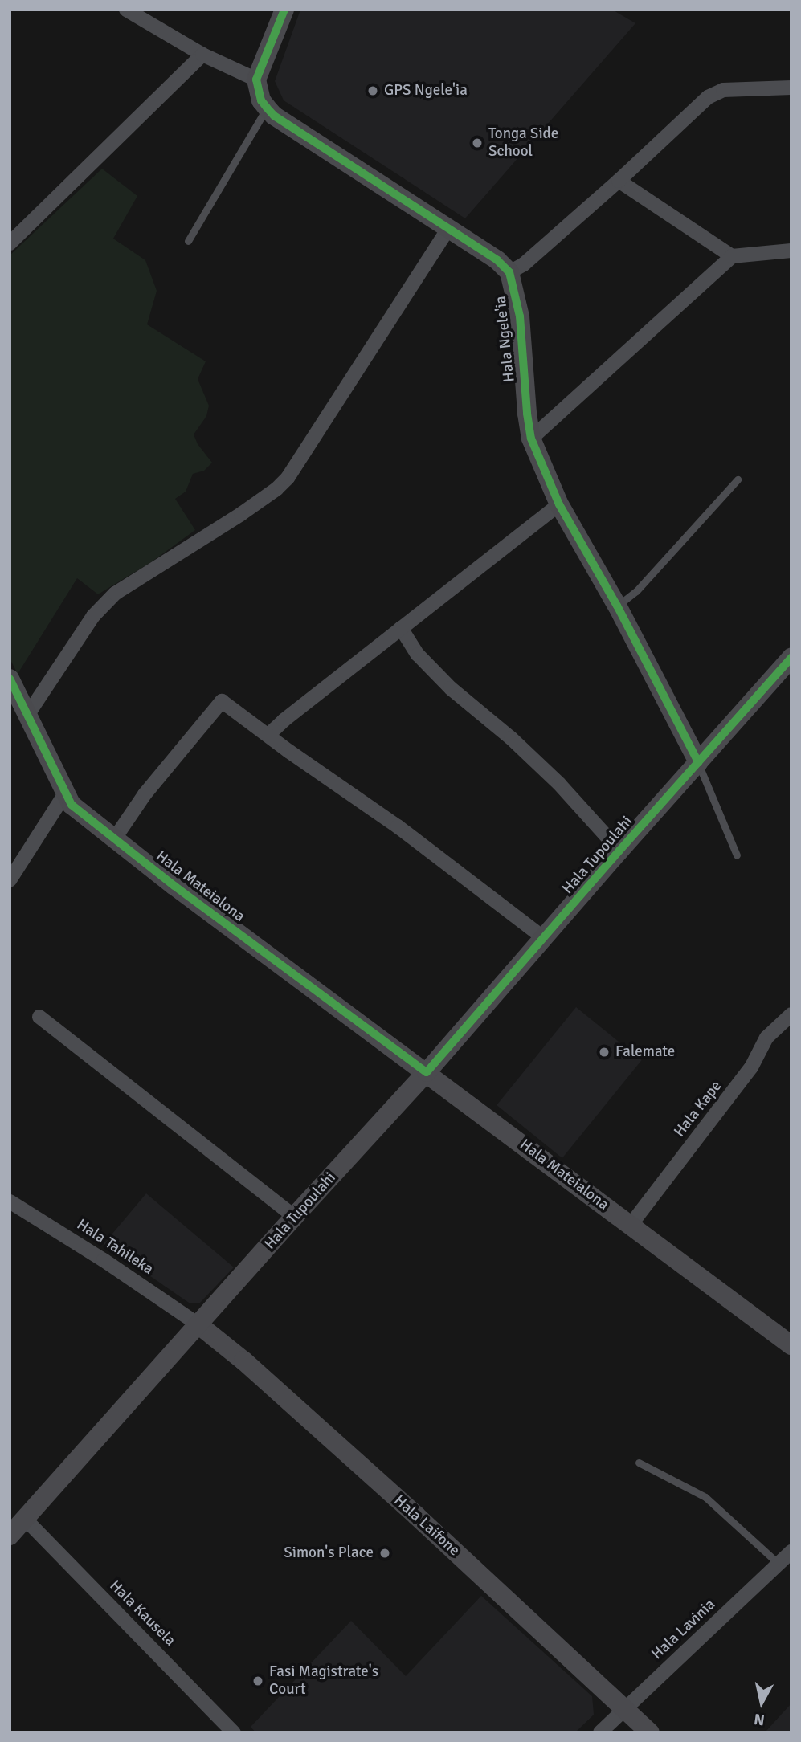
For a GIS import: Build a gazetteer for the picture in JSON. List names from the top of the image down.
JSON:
{
  "streets": {
    "street": [
      "Hala Ngele'ia",
      "Hala Tupoulahi",
      "Hala Mateialona",
      "Hala Kape",
      "Hala Tahileka",
      "Hala Laifone",
      "Hala Kausela",
      "Hala Lavinia"
    ]
  },
  "crossings": [
    ["Hala Ngele'ia", "Hala Tupoulahi"],
    ["Hala Tupoulahi", "Hala Mateialona"],
    ["Hala Tupoulahi", "Hala Tahileka"],
    ["Hala Tupoulahi", "Hala Laifone"],
    ["Hala Tupoulahi", "Hala Kausela"],
    ["Hala Mateialona", "Hala Kape"],
    ["Hala Tahileka", "Hala Laifone"],
    ["Hala Laifone", "Hala Lavinia"]
  ],
  "places": [
    "GPS Ngele'ia",
    "Tonga Side School",
    "Falemate",
    "Simon's Place",
    "Fasi Magistrate's Court"
  ],
  "north": "bottom"
}
